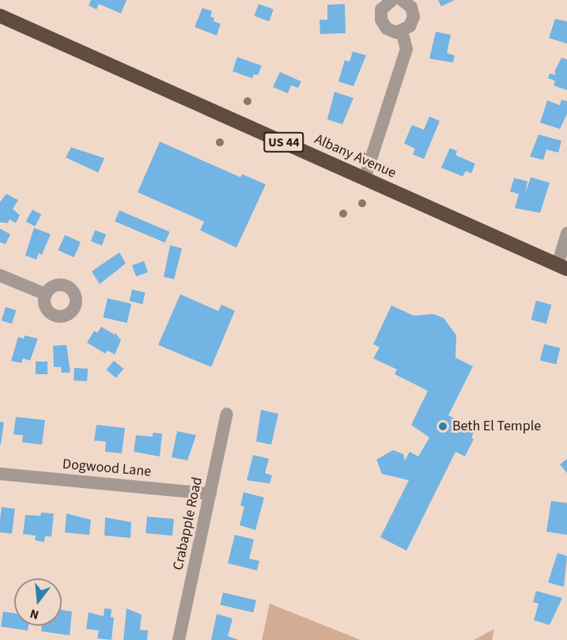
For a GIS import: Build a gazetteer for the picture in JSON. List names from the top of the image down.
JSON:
{
  "streets": {
    "highway": ["US 44", "Albany Avenue"],
    "street": ["Dogwood Lane", "Crabapple Road"]
  },
  "crossings": [
    ["Dogwood Lane", "Crabapple Road"]
  ],
  "places": ["Beth El Temple"],
  "north": "bottom"
}
